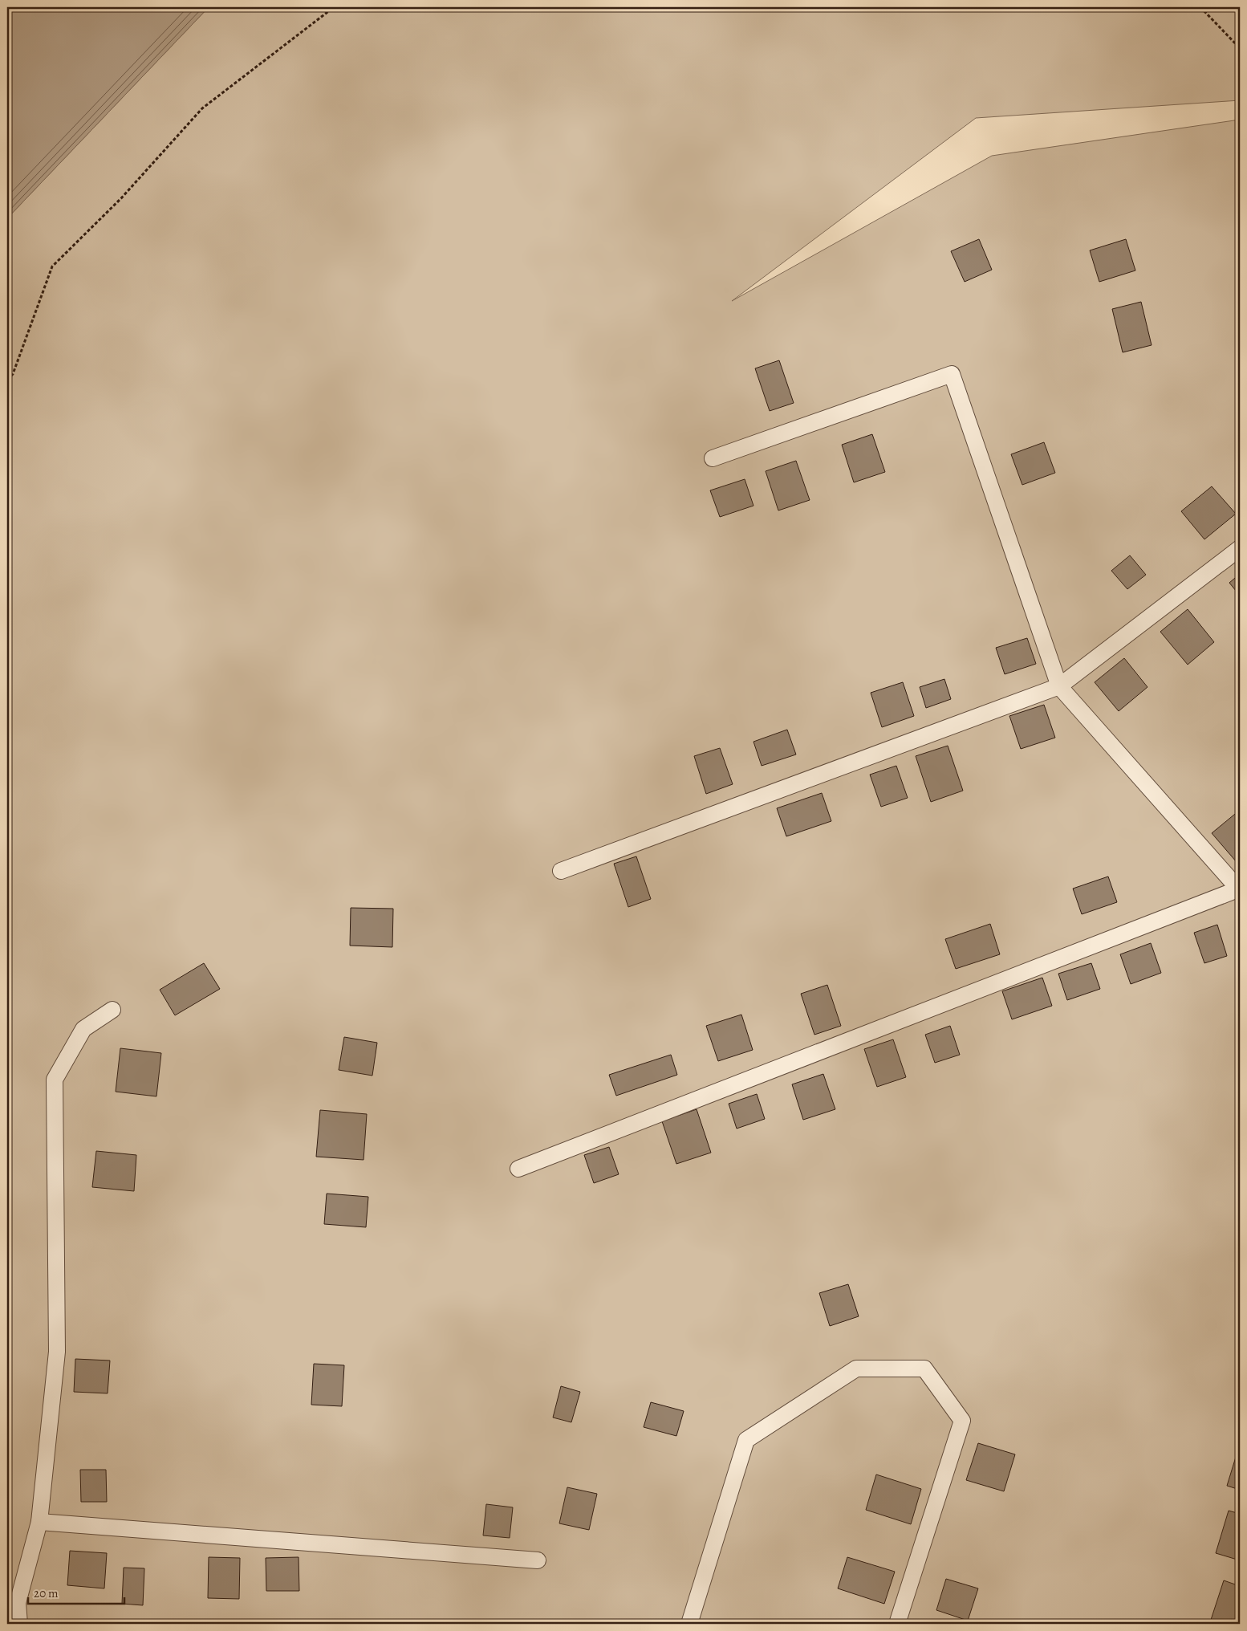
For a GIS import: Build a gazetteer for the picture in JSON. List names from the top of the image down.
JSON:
{
  "scale_bar": "20 m"
}
